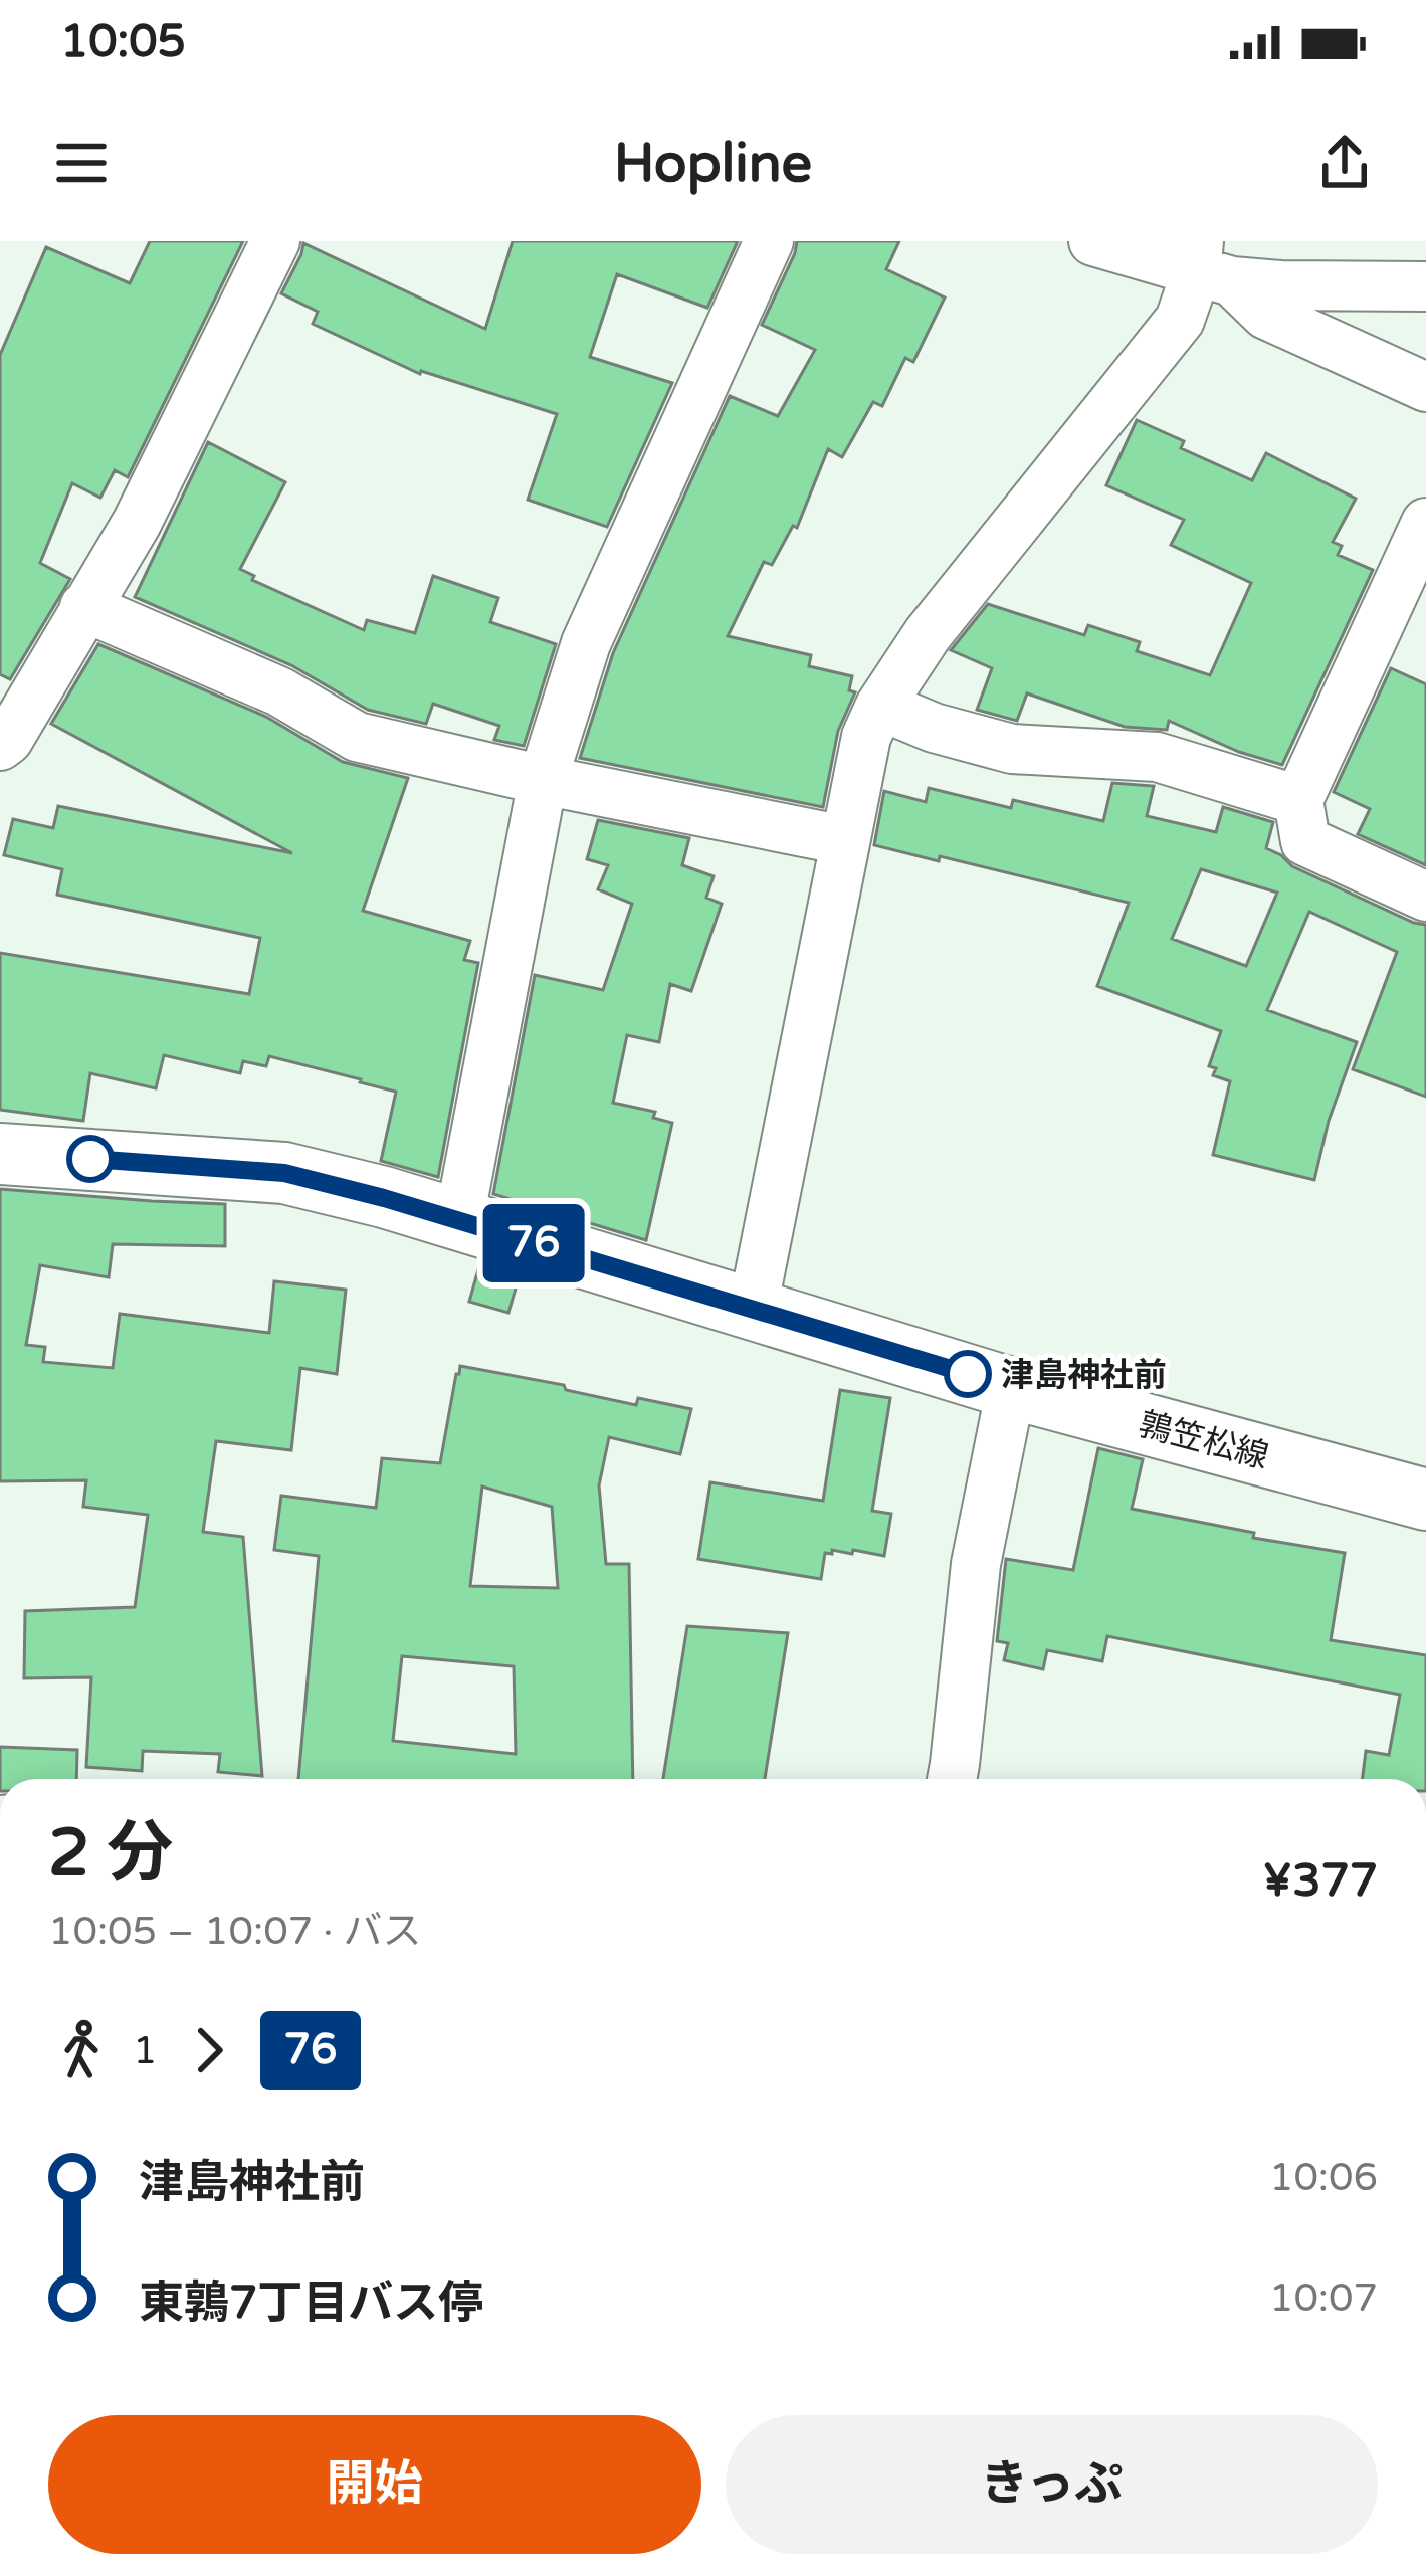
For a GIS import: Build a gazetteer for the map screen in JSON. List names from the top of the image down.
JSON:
{
  "streets": {
    "main road": ["鶉笠松線"]
  },
  "places": ["津島神社前"],
  "lines": ["bus line 76"],
  "page": {
    "status": "10:05",
    "header": "Hopline",
    "on_map": "76",
    "heading": ["2 分", "10:05 – 10:07 · バス", "¥377"],
    "legs": ["1", "76"],
    "list": [
      {
        "name": "津島神社前",
        "value": "10:06"
      },
      {
        "name": "東鶉7丁目バス停",
        "value": "10:07"
      }
    ],
    "buttons": ["開始", "きっぷ"]
  }
}
